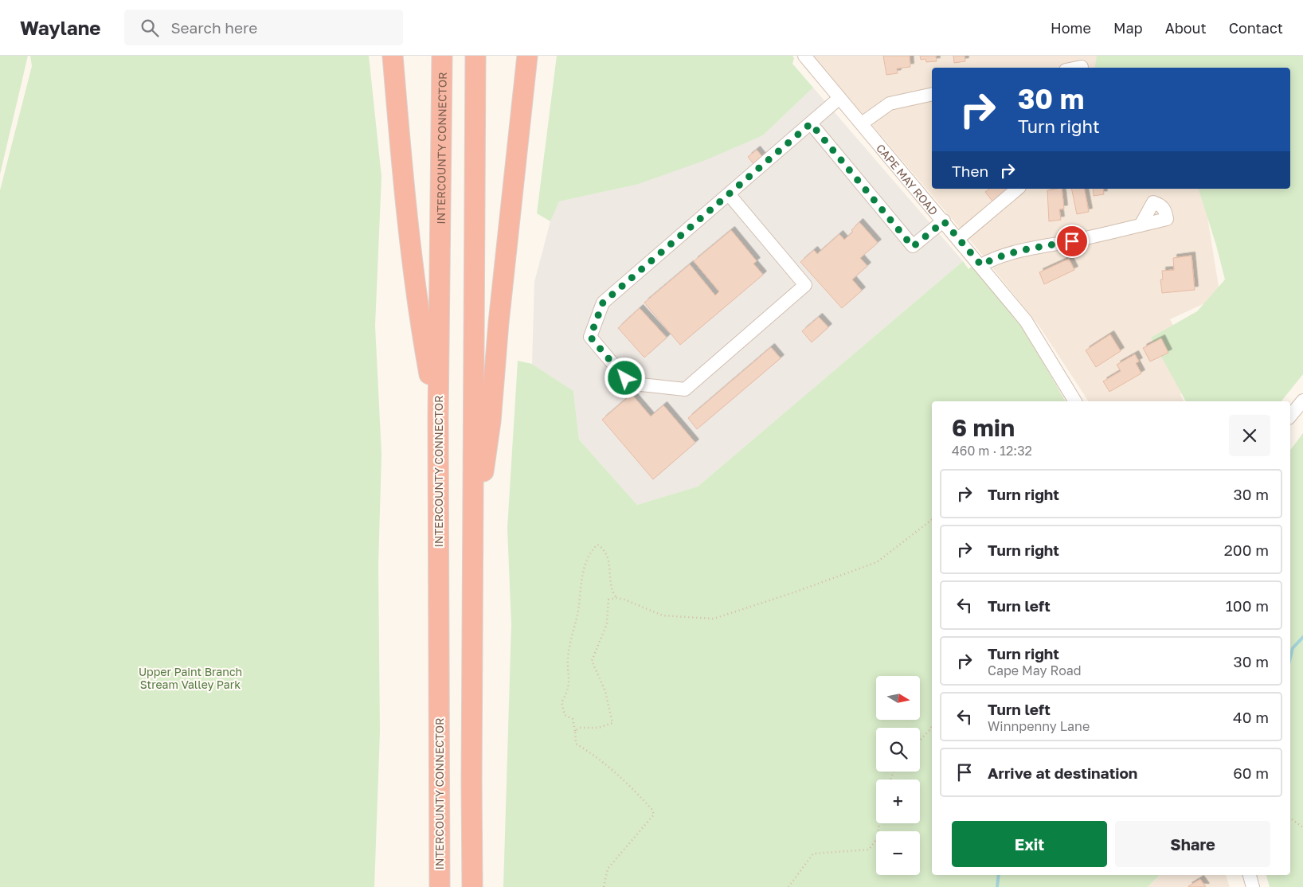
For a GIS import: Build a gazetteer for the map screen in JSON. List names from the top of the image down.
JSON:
{
  "streets": {
    "highway": ["INTERCOUNTY CONNECTOR"],
    "street": ["CAPE MAY ROAD"]
  },
  "parks": ["Upper Paint Branch Stream Valley Park"],
  "north": "right",
  "page": {
    "header": "Waylane",
    "search": "Search here",
    "nav": [
      "Home",
      "Map",
      "About",
      "Contact"
    ],
    "turn": ["30 m", "Turn right"],
    "then": "Then",
    "heading": ["6 min", "460 m · 12:32"],
    "list": [
      {
        "name": "Turn right",
        "value": "30 m"
      },
      {
        "name": "Turn right",
        "value": "200 m"
      },
      {
        "name": "Turn left",
        "value": "100 m"
      },
      {
        "name": "Turn right",
        "note": "Cape May Road",
        "value": "30 m"
      },
      {
        "name": "Turn left",
        "note": "Winnpenny Lane",
        "value": "40 m"
      },
      {
        "name": "Arrive at destination",
        "value": "60 m"
      }
    ],
    "map_buttons": ["+", "−"],
    "buttons": ["Exit", "Share"]
  }
}
